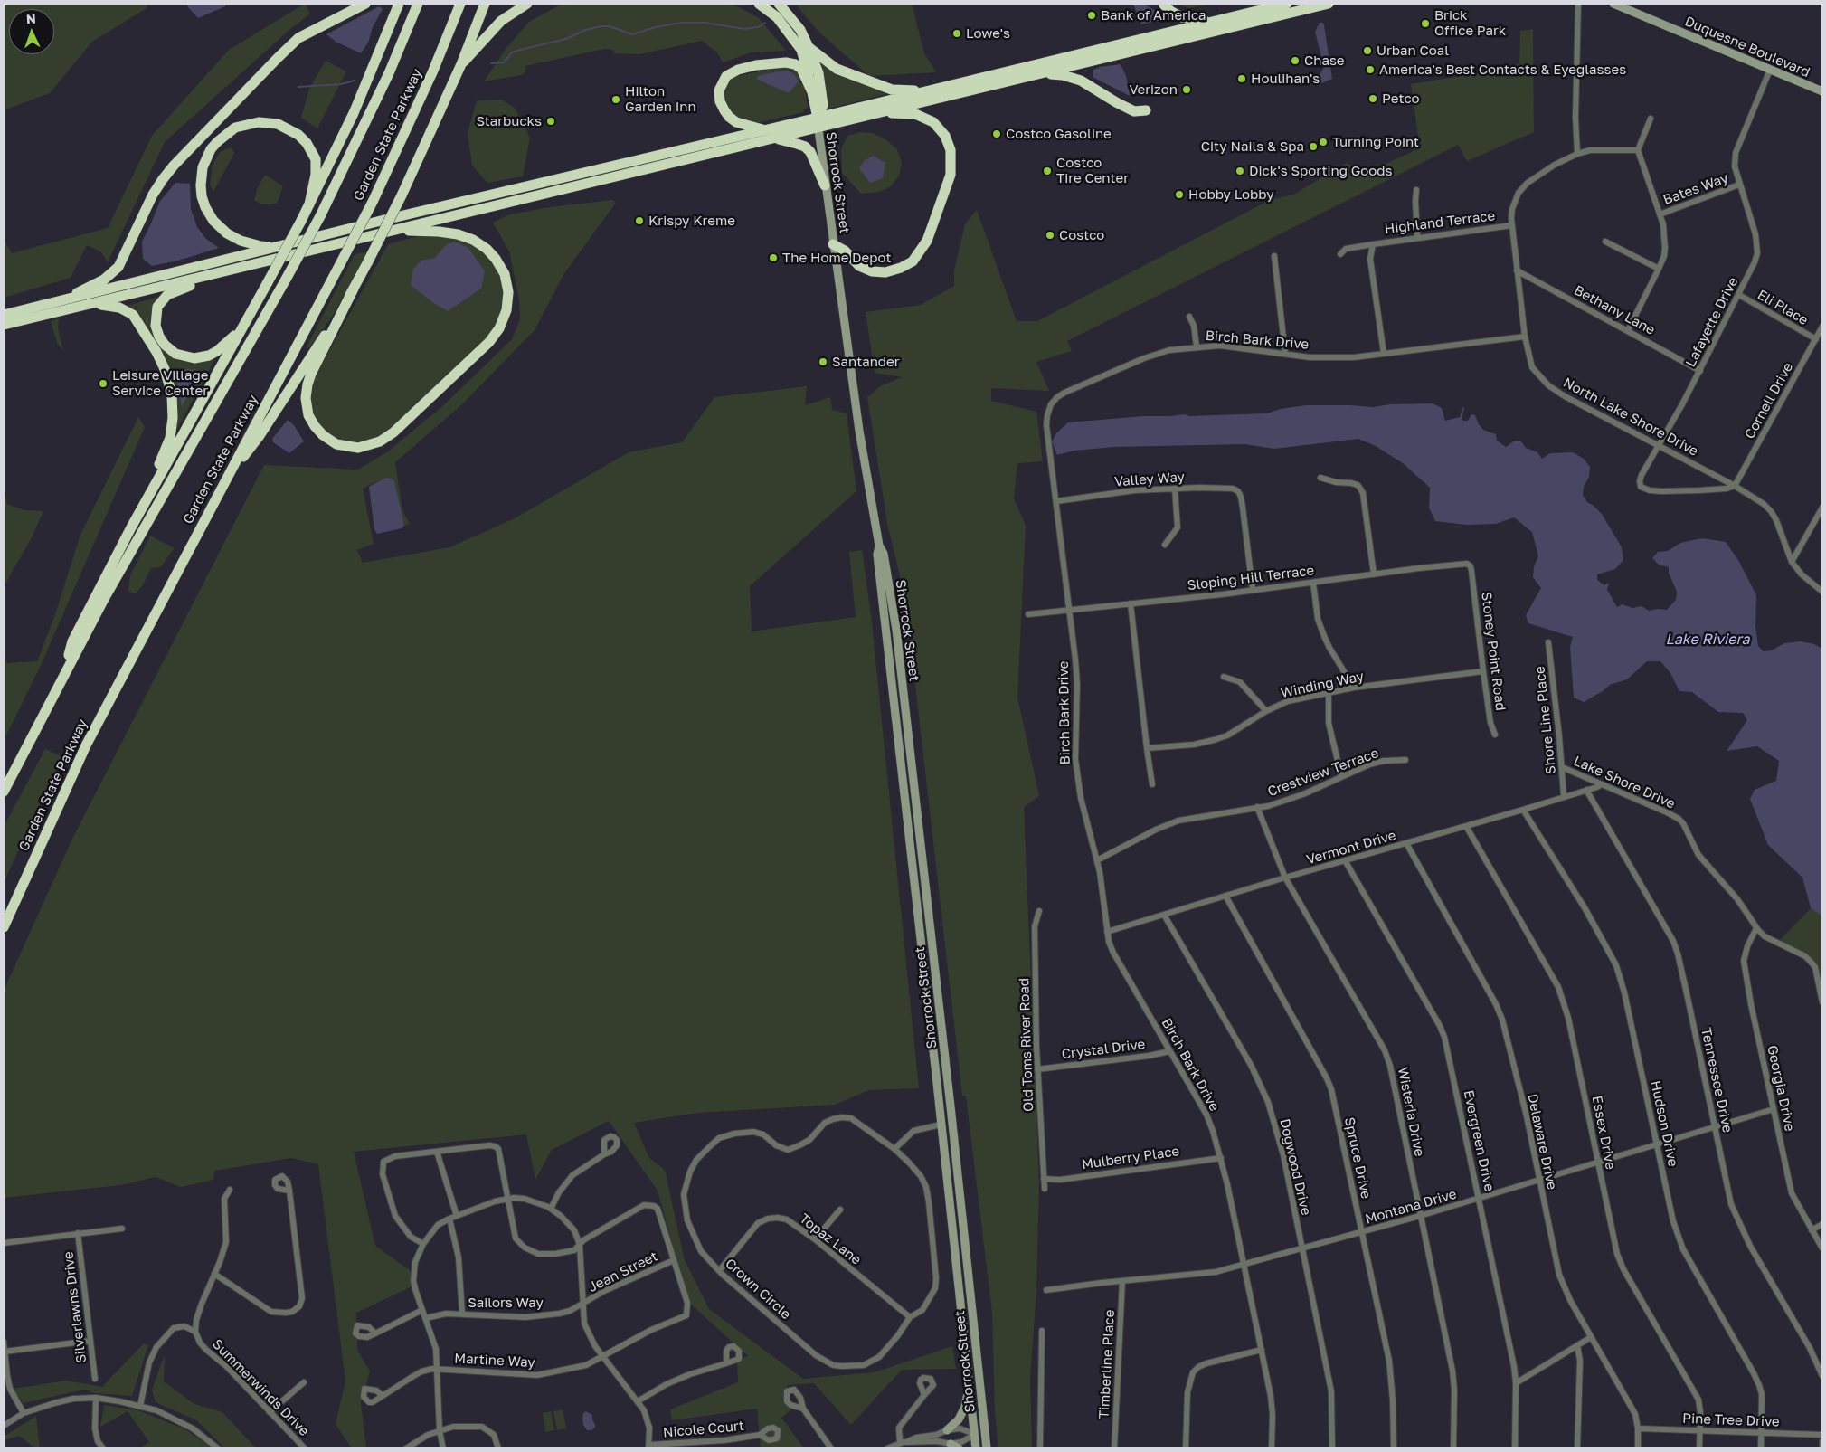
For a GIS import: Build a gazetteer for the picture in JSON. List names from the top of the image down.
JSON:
{
  "streets": {
    "highway": ["Garden State Parkway"],
    "main road": ["Duquesne Boulevard", "Shorrock Street"],
    "street": [
      "Bates Way",
      "Highland Terrace",
      "Eli Place",
      "Bethany Lane",
      "Lafayette Drive",
      "Birch Bark Drive",
      "Cornell Drive",
      "North Lake Shore Drive",
      "Valley Way",
      "Sloping Hill Terrace",
      "Stoney Point Road",
      "Winding Way",
      "Shore Line Place",
      "Crestview Terrace",
      "Lake Shore Drive",
      "Vermont Drive",
      "Old Toms River Road",
      "Crystal Drive",
      "Tennessee Drive",
      "Georgia Drive",
      "Wisteria Drive",
      "Hudson Drive",
      "Essex Drive",
      "Evergreen Drive",
      "Delaware Drive",
      "Mulberry Place",
      "Spruce Drive",
      "Dogwood Drive",
      "Montana Drive",
      "Topaz Lane",
      "Jean Street",
      "Crown Circle",
      "Sailors Way",
      "Silverlawns Drive",
      "Martine Way",
      "Timberline Place",
      "Summerwinds Drive",
      "Pine Tree Drive",
      "Nicole Court"
    ]
  },
  "crossings": [
    ["Duquesne Boulevard", "Lafayette Drive"],
    ["Bates Way", "Lafayette Drive"],
    ["Highland Terrace", "Birch Bark Drive"],
    ["Highland Terrace", "North Lake Shore Drive"],
    ["Eli Place", "Lafayette Drive"],
    ["Eli Place", "Cornell Drive"],
    ["Bethany Lane", "Lafayette Drive"],
    ["Bethany Lane", "North Lake Shore Drive"],
    ["Lafayette Drive", "Cornell Drive"],
    ["Lafayette Drive", "North Lake Shore Drive"],
    ["Birch Bark Drive", "North Lake Shore Drive"],
    ["Birch Bark Drive", "Valley Way"],
    ["Birch Bark Drive", "Sloping Hill Terrace"],
    ["Birch Bark Drive", "Crestview Terrace"],
    ["Birch Bark Drive", "Vermont Drive"],
    ["Birch Bark Drive", "Crystal Drive"],
    ["Birch Bark Drive", "Mulberry Place"],
    ["Birch Bark Drive", "Montana Drive"],
    ["Cornell Drive", "North Lake Shore Drive"],
    ["Valley Way", "Sloping Hill Terrace"],
    ["Sloping Hill Terrace", "Stoney Point Road"],
    ["Stoney Point Road", "Winding Way"],
    ["Shore Line Place", "Lake Shore Drive"],
    ["Shore Line Place", "Vermont Drive"],
    ["Crestview Terrace", "Wisteria Drive"],
    ["Lake Shore Drive", "Vermont Drive"],
    ["Lake Shore Drive", "Georgia Drive"],
    ["Vermont Drive", "Tennessee Drive"],
    ["Vermont Drive", "Wisteria Drive"],
    ["Vermont Drive", "Hudson Drive"],
    ["Vermont Drive", "Essex Drive"],
    ["Vermont Drive", "Evergreen Drive"],
    ["Vermont Drive", "Delaware Drive"],
    ["Vermont Drive", "Spruce Drive"],
    ["Vermont Drive", "Dogwood Drive"],
    ["Old Toms River Road", "Crystal Drive"],
    ["Old Toms River Road", "Mulberry Place"],
    ["Tennessee Drive", "Montana Drive"],
    ["Georgia Drive", "Montana Drive"],
    ["Wisteria Drive", "Montana Drive"],
    ["Hudson Drive", "Montana Drive"],
    ["Hudson Drive", "Pine Tree Drive"],
    ["Essex Drive", "Montana Drive"],
    ["Essex Drive", "Pine Tree Drive"],
    ["Evergreen Drive", "Montana Drive"],
    ["Delaware Drive", "Montana Drive"],
    ["Delaware Drive", "Pine Tree Drive"],
    ["Spruce Drive", "Montana Drive"],
    ["Dogwood Drive", "Montana Drive"],
    ["Montana Drive", "Timberline Place"],
    ["Topaz Lane", "Crown Circle"],
    ["Jean Street", "Sailors Way"],
    ["Jean Street", "Martine Way"]
  ],
  "water": ["Lake Riviera"],
  "places": [
    "Bank of America",
    "Brick Office Park",
    "Lowe's",
    "Urban Coal",
    "Chase",
    "America's Best Contacts & Eyeglasses",
    "Houlihan's",
    "Verizon",
    "Petco",
    "Hilton Garden Inn",
    "Starbucks",
    "Costco Gasoline",
    "Turning Point",
    "City Nails & Spa",
    "Costco Tire Center",
    "Dick's Sporting Goods",
    "Hobby Lobby",
    "Krispy Kreme",
    "Costco",
    "The Home Depot",
    "Santander",
    "Leisure Village Service Center"
  ],
  "north": "top"
}
